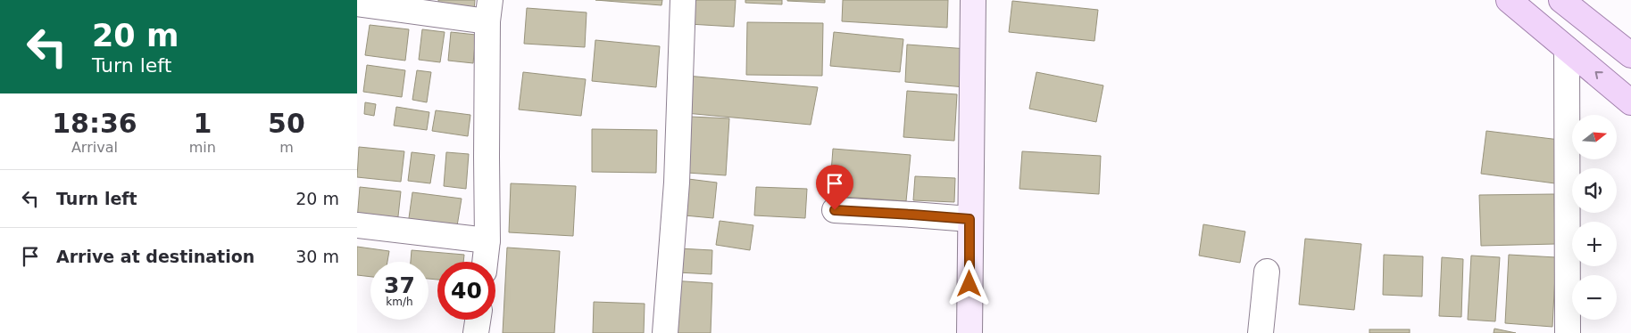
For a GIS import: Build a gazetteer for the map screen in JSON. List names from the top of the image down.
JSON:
{
  "north": "right",
  "page": {
    "turn": ["20 m", "Turn left"],
    "eta": [
      "18:36",
      "Arrival",
      "1",
      "min",
      "50",
      "m"
    ],
    "map_buttons": ["+", "−"],
    "list": [
      {
        "name": "Turn left",
        "value": "20 m"
      },
      {
        "name": "Arrive at destination",
        "value": "30 m"
      }
    ],
    "speed": "37 km/h",
    "limit": "40"
  }
}
